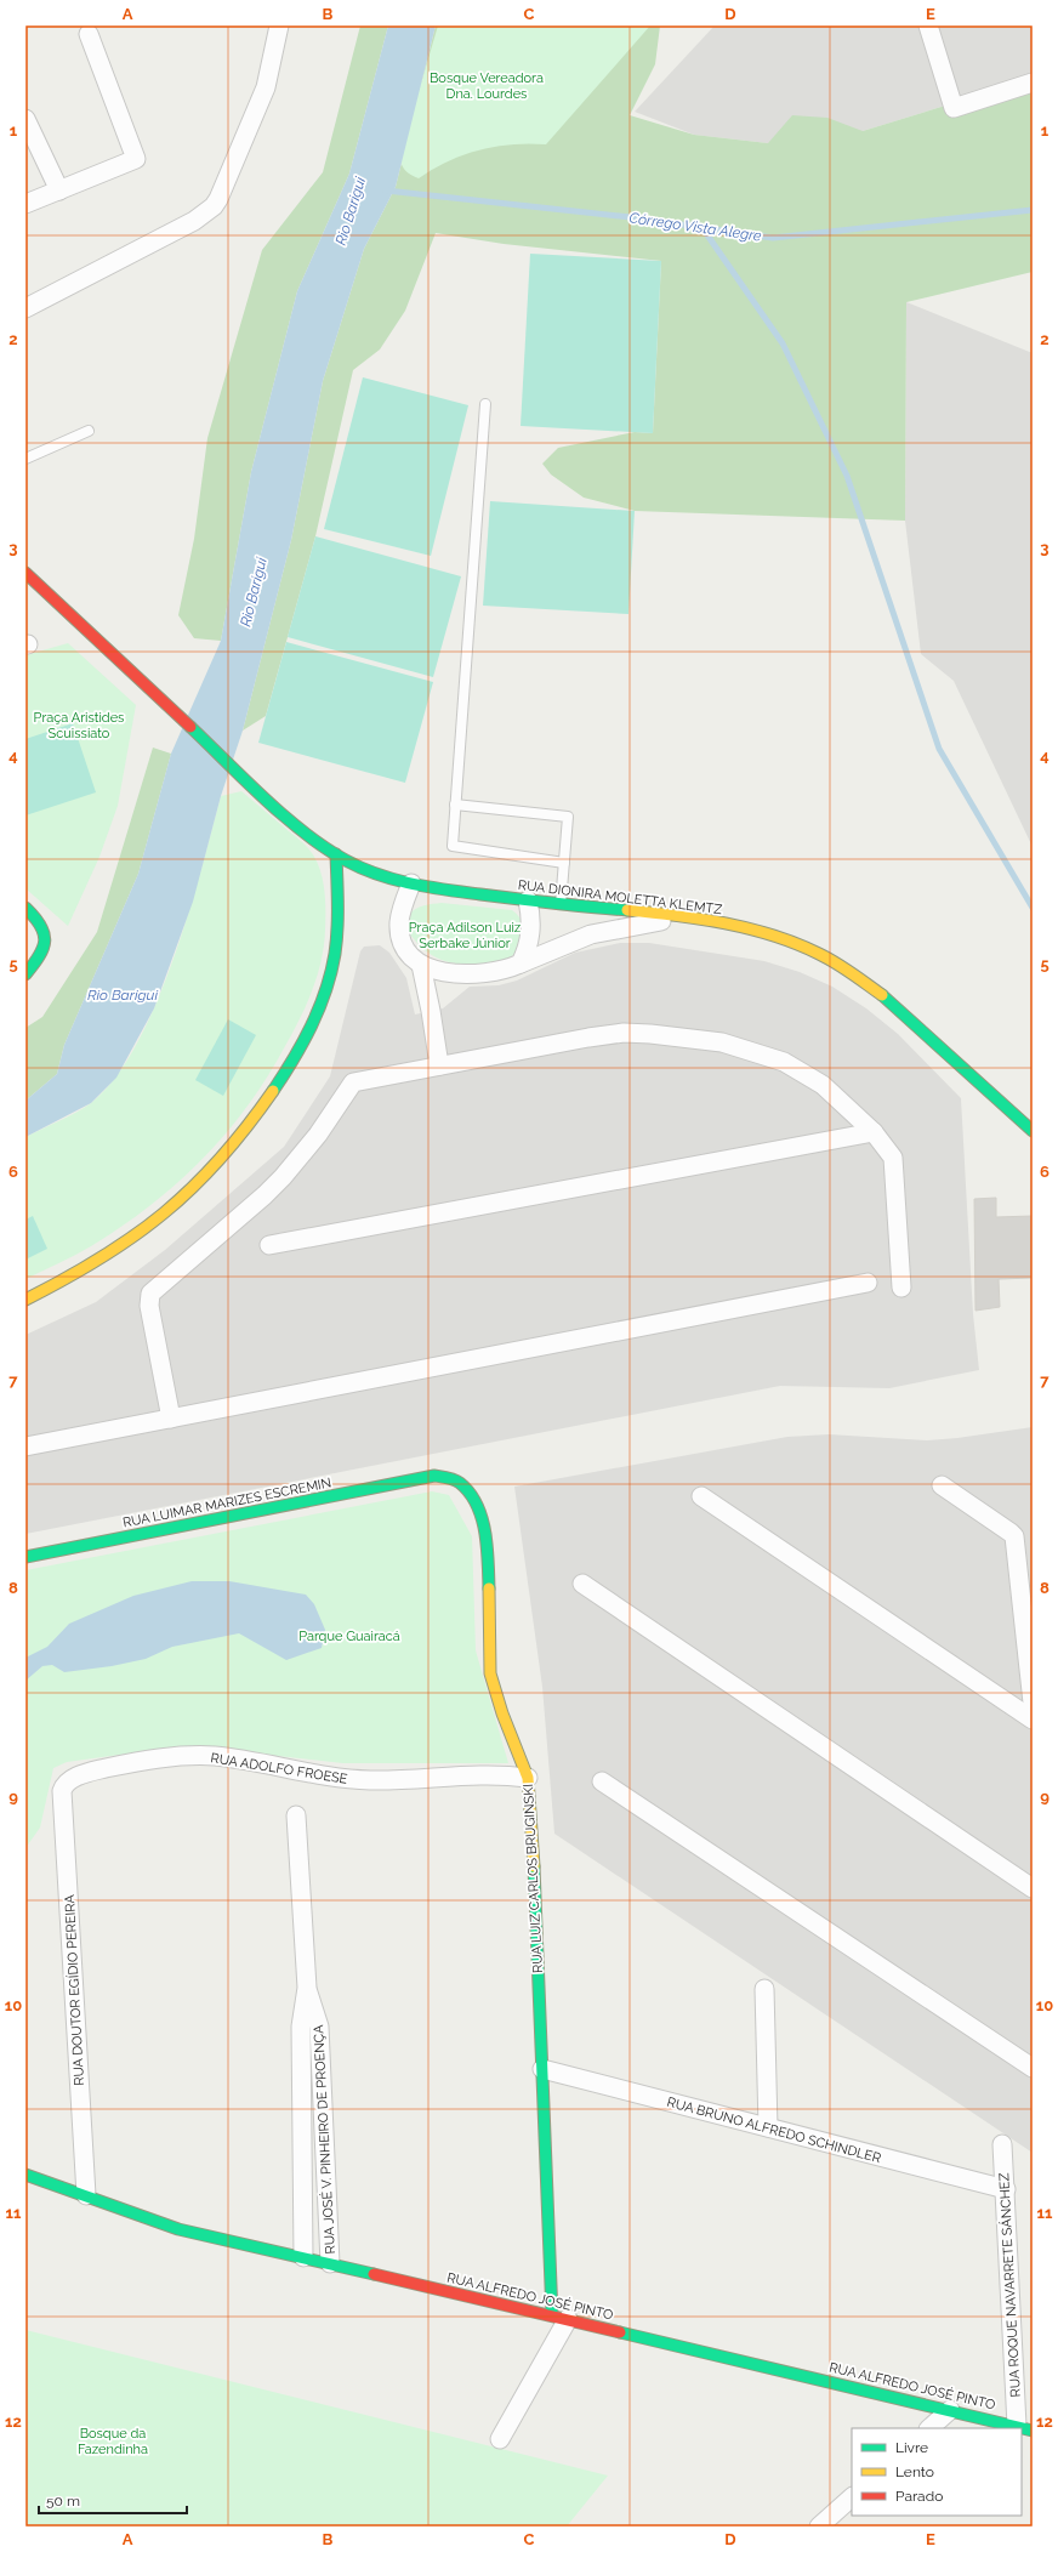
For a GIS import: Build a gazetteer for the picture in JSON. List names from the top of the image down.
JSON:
{
  "streets": {
    "street": [
      "RUA DIONIRA MOLETTA KLEMTZ",
      "RUA LUIMAR MARIZES ESCREMIN",
      "RUA ADOLFO FROESE",
      "RUA LUIZ CARLOS BRUGINSKI",
      "RUA DOUTOR EGÍDIO PEREIRA",
      "RUA BRUNO ALFREDO SCHINDLER",
      "RUA JOSÉ V. PINHEIRO DE PROENÇA",
      "RUA ROQUE NAVARRETE SÁNCHEZ",
      "RUA ALFREDO JOSÉ PINTO"
    ]
  },
  "crossings": [
    ["RUA LUIMAR MARIZES ESCREMIN", "RUA LUIZ CARLOS BRUGINSKI"],
    ["RUA ADOLFO FROESE", "RUA LUIZ CARLOS BRUGINSKI"],
    ["RUA ADOLFO FROESE", "RUA DOUTOR EGÍDIO PEREIRA"],
    ["RUA LUIZ CARLOS BRUGINSKI", "RUA BRUNO ALFREDO SCHINDLER"],
    ["RUA LUIZ CARLOS BRUGINSKI", "RUA ALFREDO JOSÉ PINTO"],
    ["RUA DOUTOR EGÍDIO PEREIRA", "RUA ALFREDO JOSÉ PINTO"],
    ["RUA BRUNO ALFREDO SCHINDLER", "RUA ROQUE NAVARRETE SÁNCHEZ"],
    ["RUA JOSÉ V. PINHEIRO DE PROENÇA", "RUA ALFREDO JOSÉ PINTO"],
    ["RUA ROQUE NAVARRETE SÁNCHEZ", "RUA ALFREDO JOSÉ PINTO"]
  ],
  "water": ["Rio Barigui", "Córrego Vista Alegre"],
  "parks": [
    "Bosque Vereadora Dna. Lourdes",
    "Praça Aristides Scuissiato",
    "Praça Adilson Luiz Serbake Júnior",
    "Parque Guairacá",
    "Bosque da Fazendinha"
  ],
  "legend": ["Livre", "Lento", "Parado"],
  "scale_bar": "50 m",
  "grid": {
    "columns": [
      "A",
      "B",
      "C",
      "D",
      "E"
    ],
    "rows": [
      "1",
      "2",
      "3",
      "4",
      "5",
      "6",
      "7",
      "8",
      "9",
      "10",
      "11",
      "12"
    ]
  }
}
